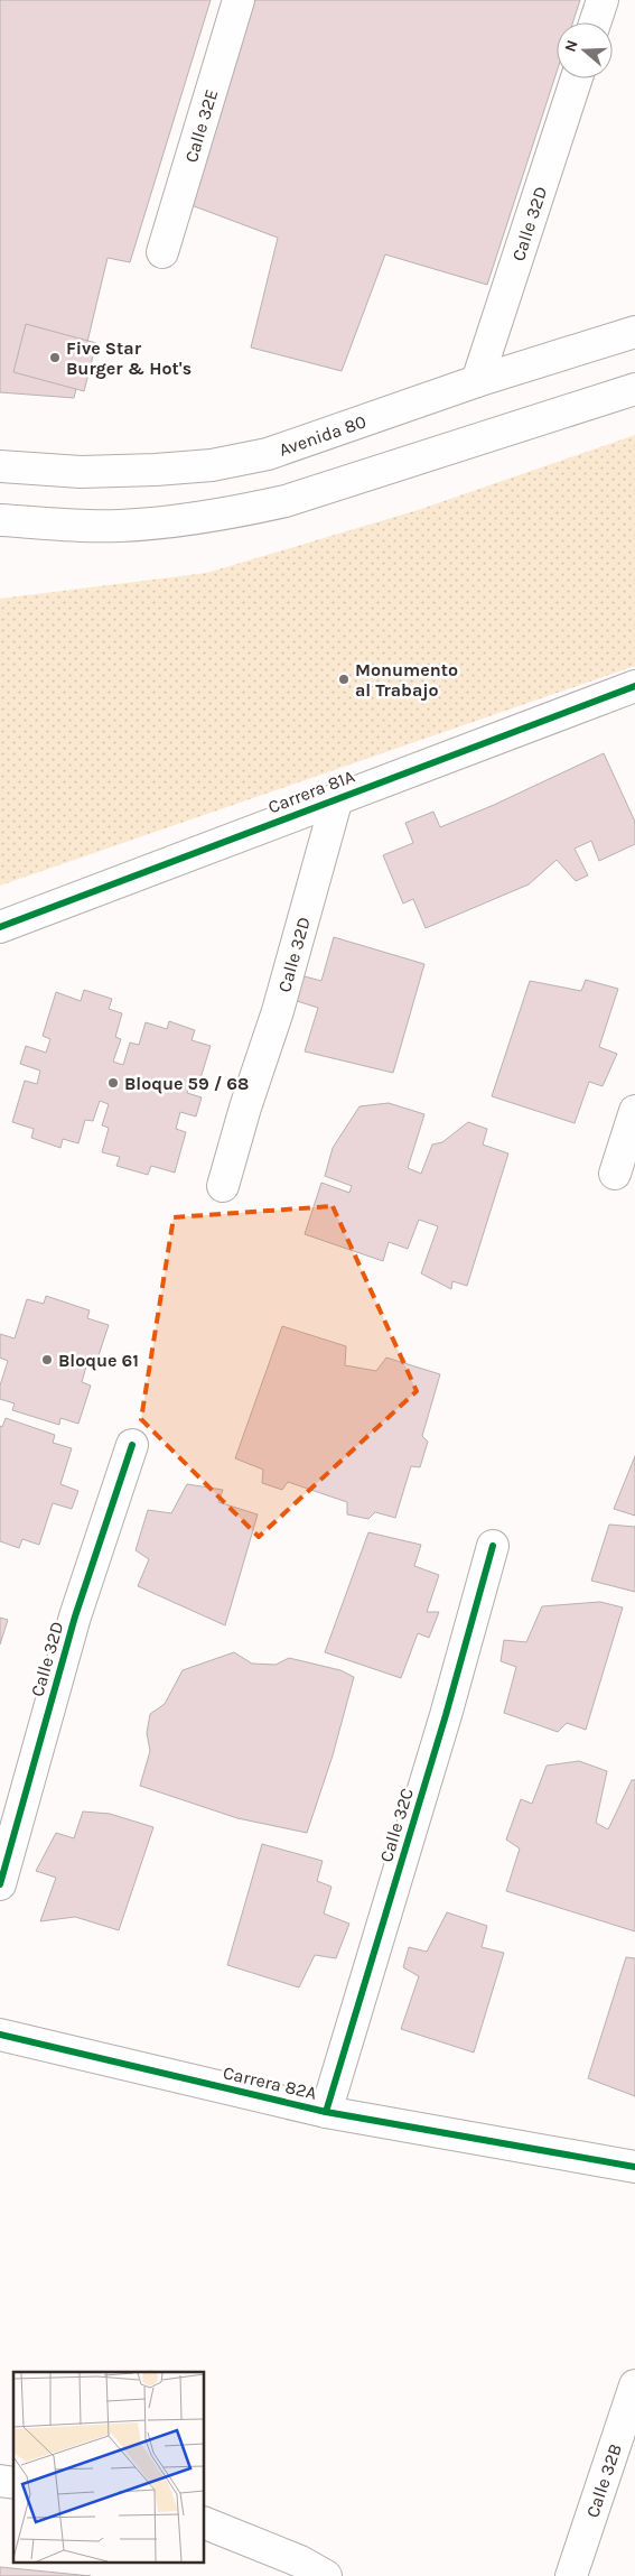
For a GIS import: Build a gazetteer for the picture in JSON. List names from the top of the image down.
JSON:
{
  "streets": {
    "street": [
      "Calle 32E",
      "Calle 32D",
      "Avenida 80",
      "Carrera 81A",
      "Calle 32C",
      "Carrera 82A",
      "Calle 32B"
    ]
  },
  "crossings": [
    ["Calle 32D", "Avenida 80"],
    ["Calle 32D", "Carrera 81A"],
    ["Calle 32C", "Carrera 82A"]
  ],
  "places": [
    "Five Star Burger & Hot's",
    "Monumento al Trabajo",
    "Bloque 59 / 68",
    "Bloque 61"
  ],
  "north": "left"
}
